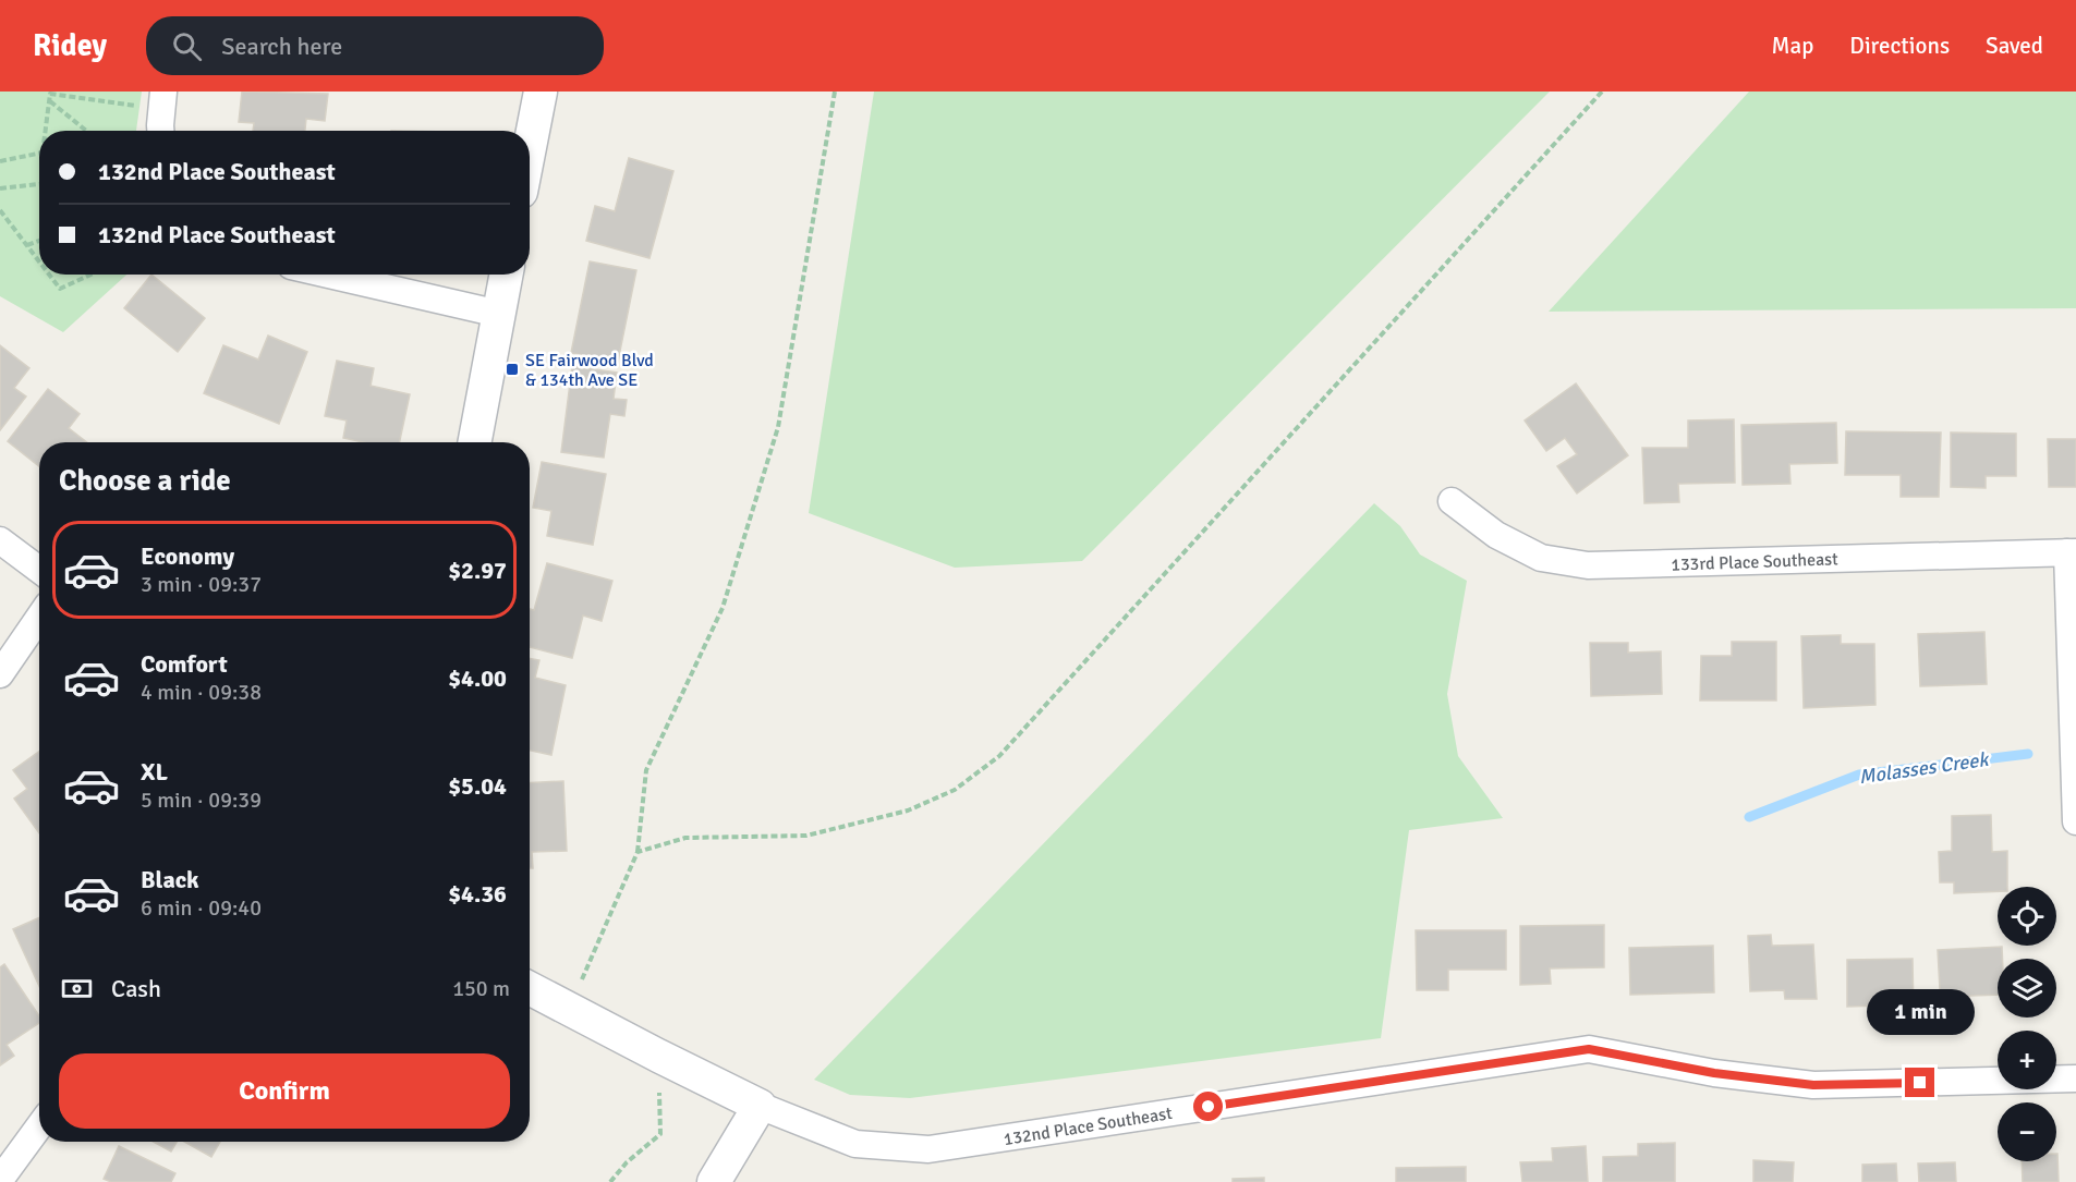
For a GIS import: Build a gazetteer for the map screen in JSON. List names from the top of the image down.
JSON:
{
  "streets": {
    "street": ["133rd Place Southeast", "132nd Place Southeast"]
  },
  "water": ["Molasses Creek"],
  "places": {
    "transit": ["SE Fairwood Blvd & 134th Ave SE"]
  },
  "page": {
    "header": "Ridey",
    "search": "Search here",
    "nav": ["Map", "Directions", "Saved"],
    "banner": ["132nd Place Southeast", "132nd Place Southeast"],
    "heading": "Choose a ride",
    "list": [
      {
        "name": "Economy",
        "note": "3 min · 09:37",
        "value": "$2.97"
      },
      {
        "name": "Comfort",
        "note": "4 min · 09:38",
        "value": "$4.00"
      },
      {
        "name": "XL",
        "note": "5 min · 09:39",
        "value": "$5.04"
      },
      {
        "name": "Black",
        "note": "6 min · 09:40",
        "value": "$4.36"
      }
    ],
    "map_buttons": ["+", "−"],
    "pay": ["Cash", "150 m"],
    "bubble": "1 min",
    "buttons": "Confirm"
  }
}
